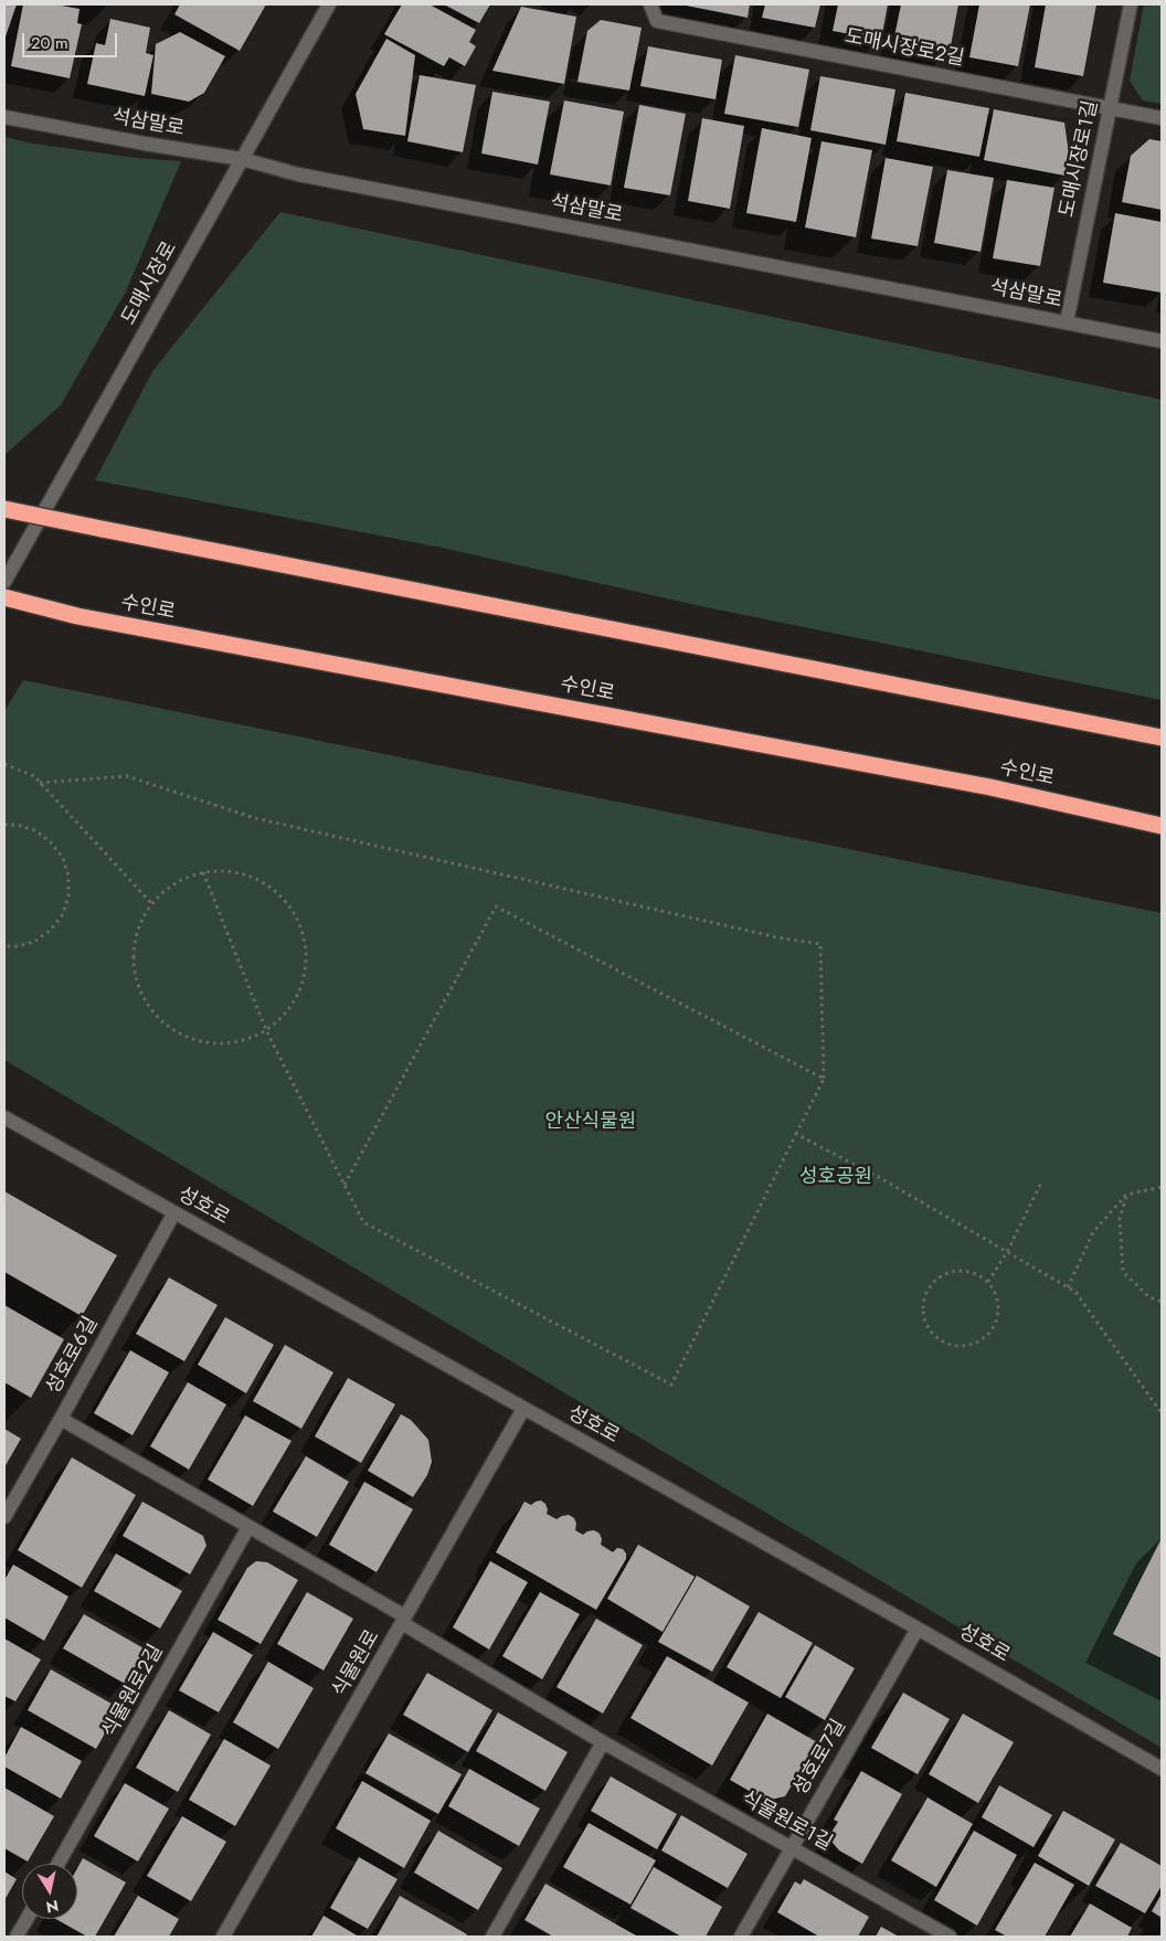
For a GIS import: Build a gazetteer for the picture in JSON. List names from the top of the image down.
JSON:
{
  "streets": {
    "highway": ["수인로"],
    "street": [
      "도매시장로2길",
      "석삼말로",
      "도매시장로1길",
      "도매시장로",
      "성호로",
      "성호로6길",
      "식물원로",
      "식물원로2길",
      "성호로7길",
      "식물원로1길"
    ]
  },
  "crossings": [
    ["도매시장로2길", "도매시장로1길"],
    ["석삼말로", "도매시장로1길"],
    ["석삼말로", "도매시장로"],
    ["성호로", "성호로6길"],
    ["성호로", "식물원로"],
    ["성호로", "성호로7길"],
    ["식물원로", "식물원로1길"],
    ["성호로7길", "식물원로1길"]
  ],
  "parks": ["안산식물원", "성호공원"],
  "scale_bar": "20 m",
  "north": "bottom"
}
